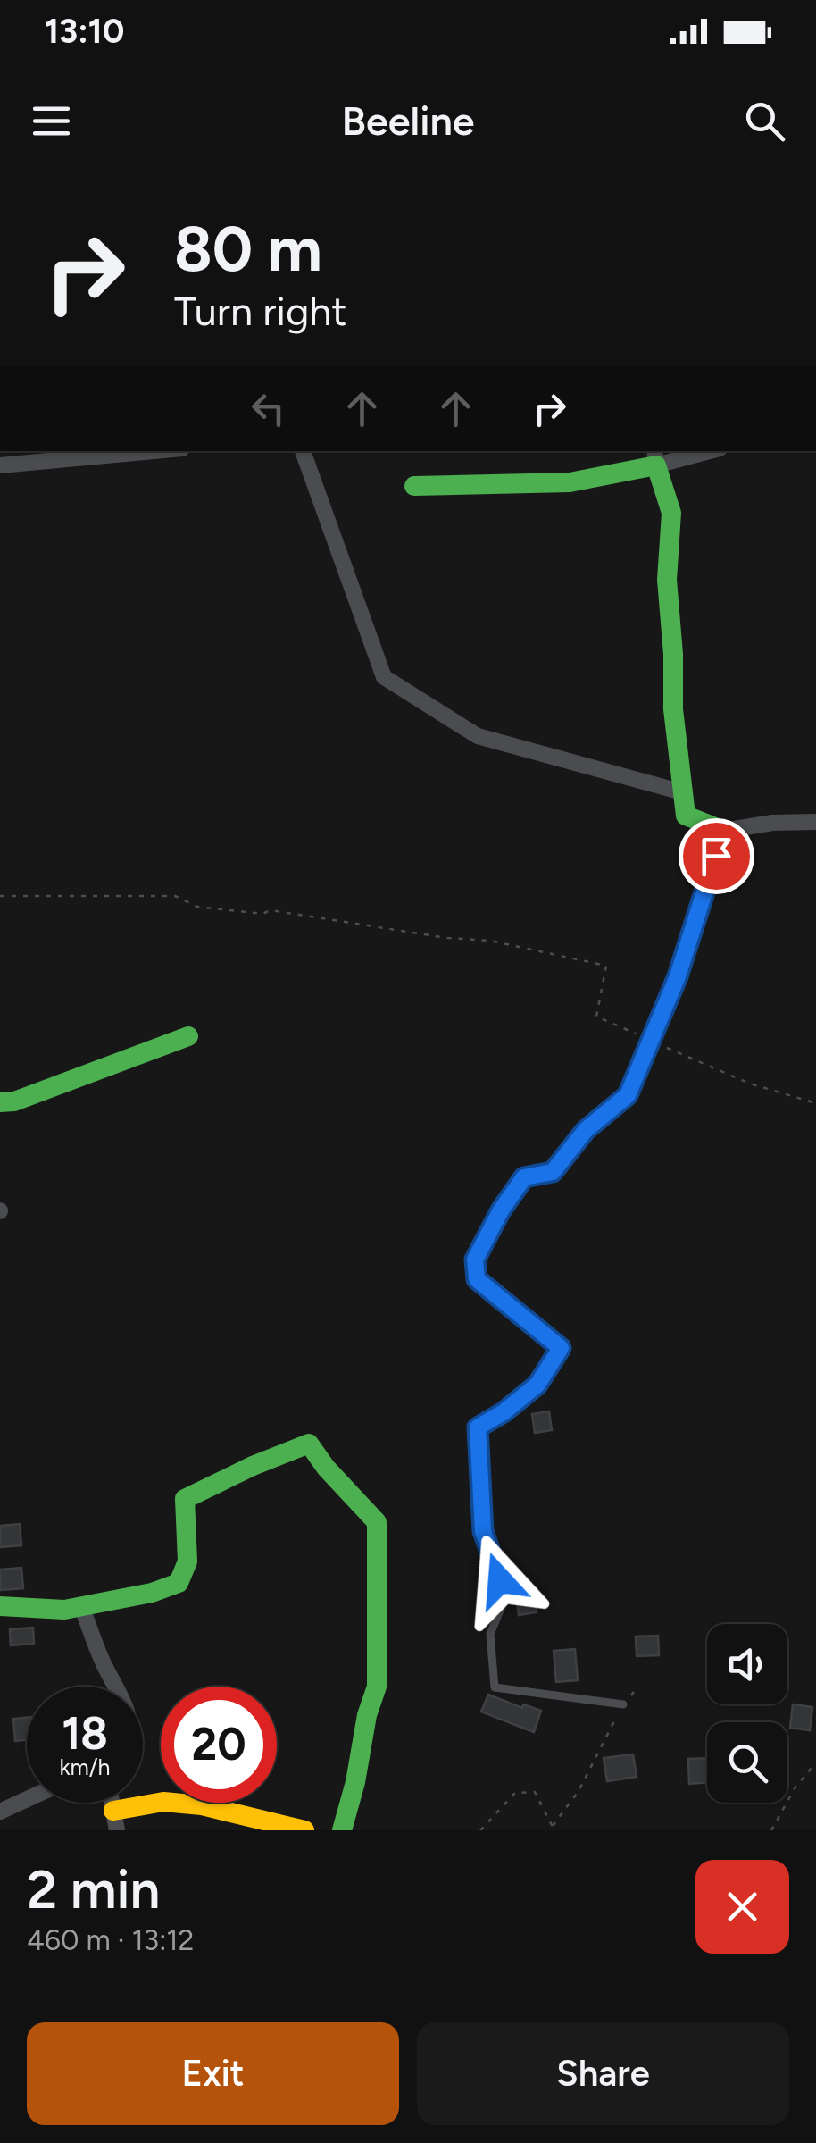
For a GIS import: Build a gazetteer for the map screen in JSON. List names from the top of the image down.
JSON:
{
  "page": {
    "status": "13:10",
    "header": "Beeline",
    "turn": ["80 m", "Turn right"],
    "speed": "18 km/h",
    "limit": "20",
    "heading": ["2 min", "460 m · 13:12"],
    "buttons": ["Exit", "Share"]
  }
}
